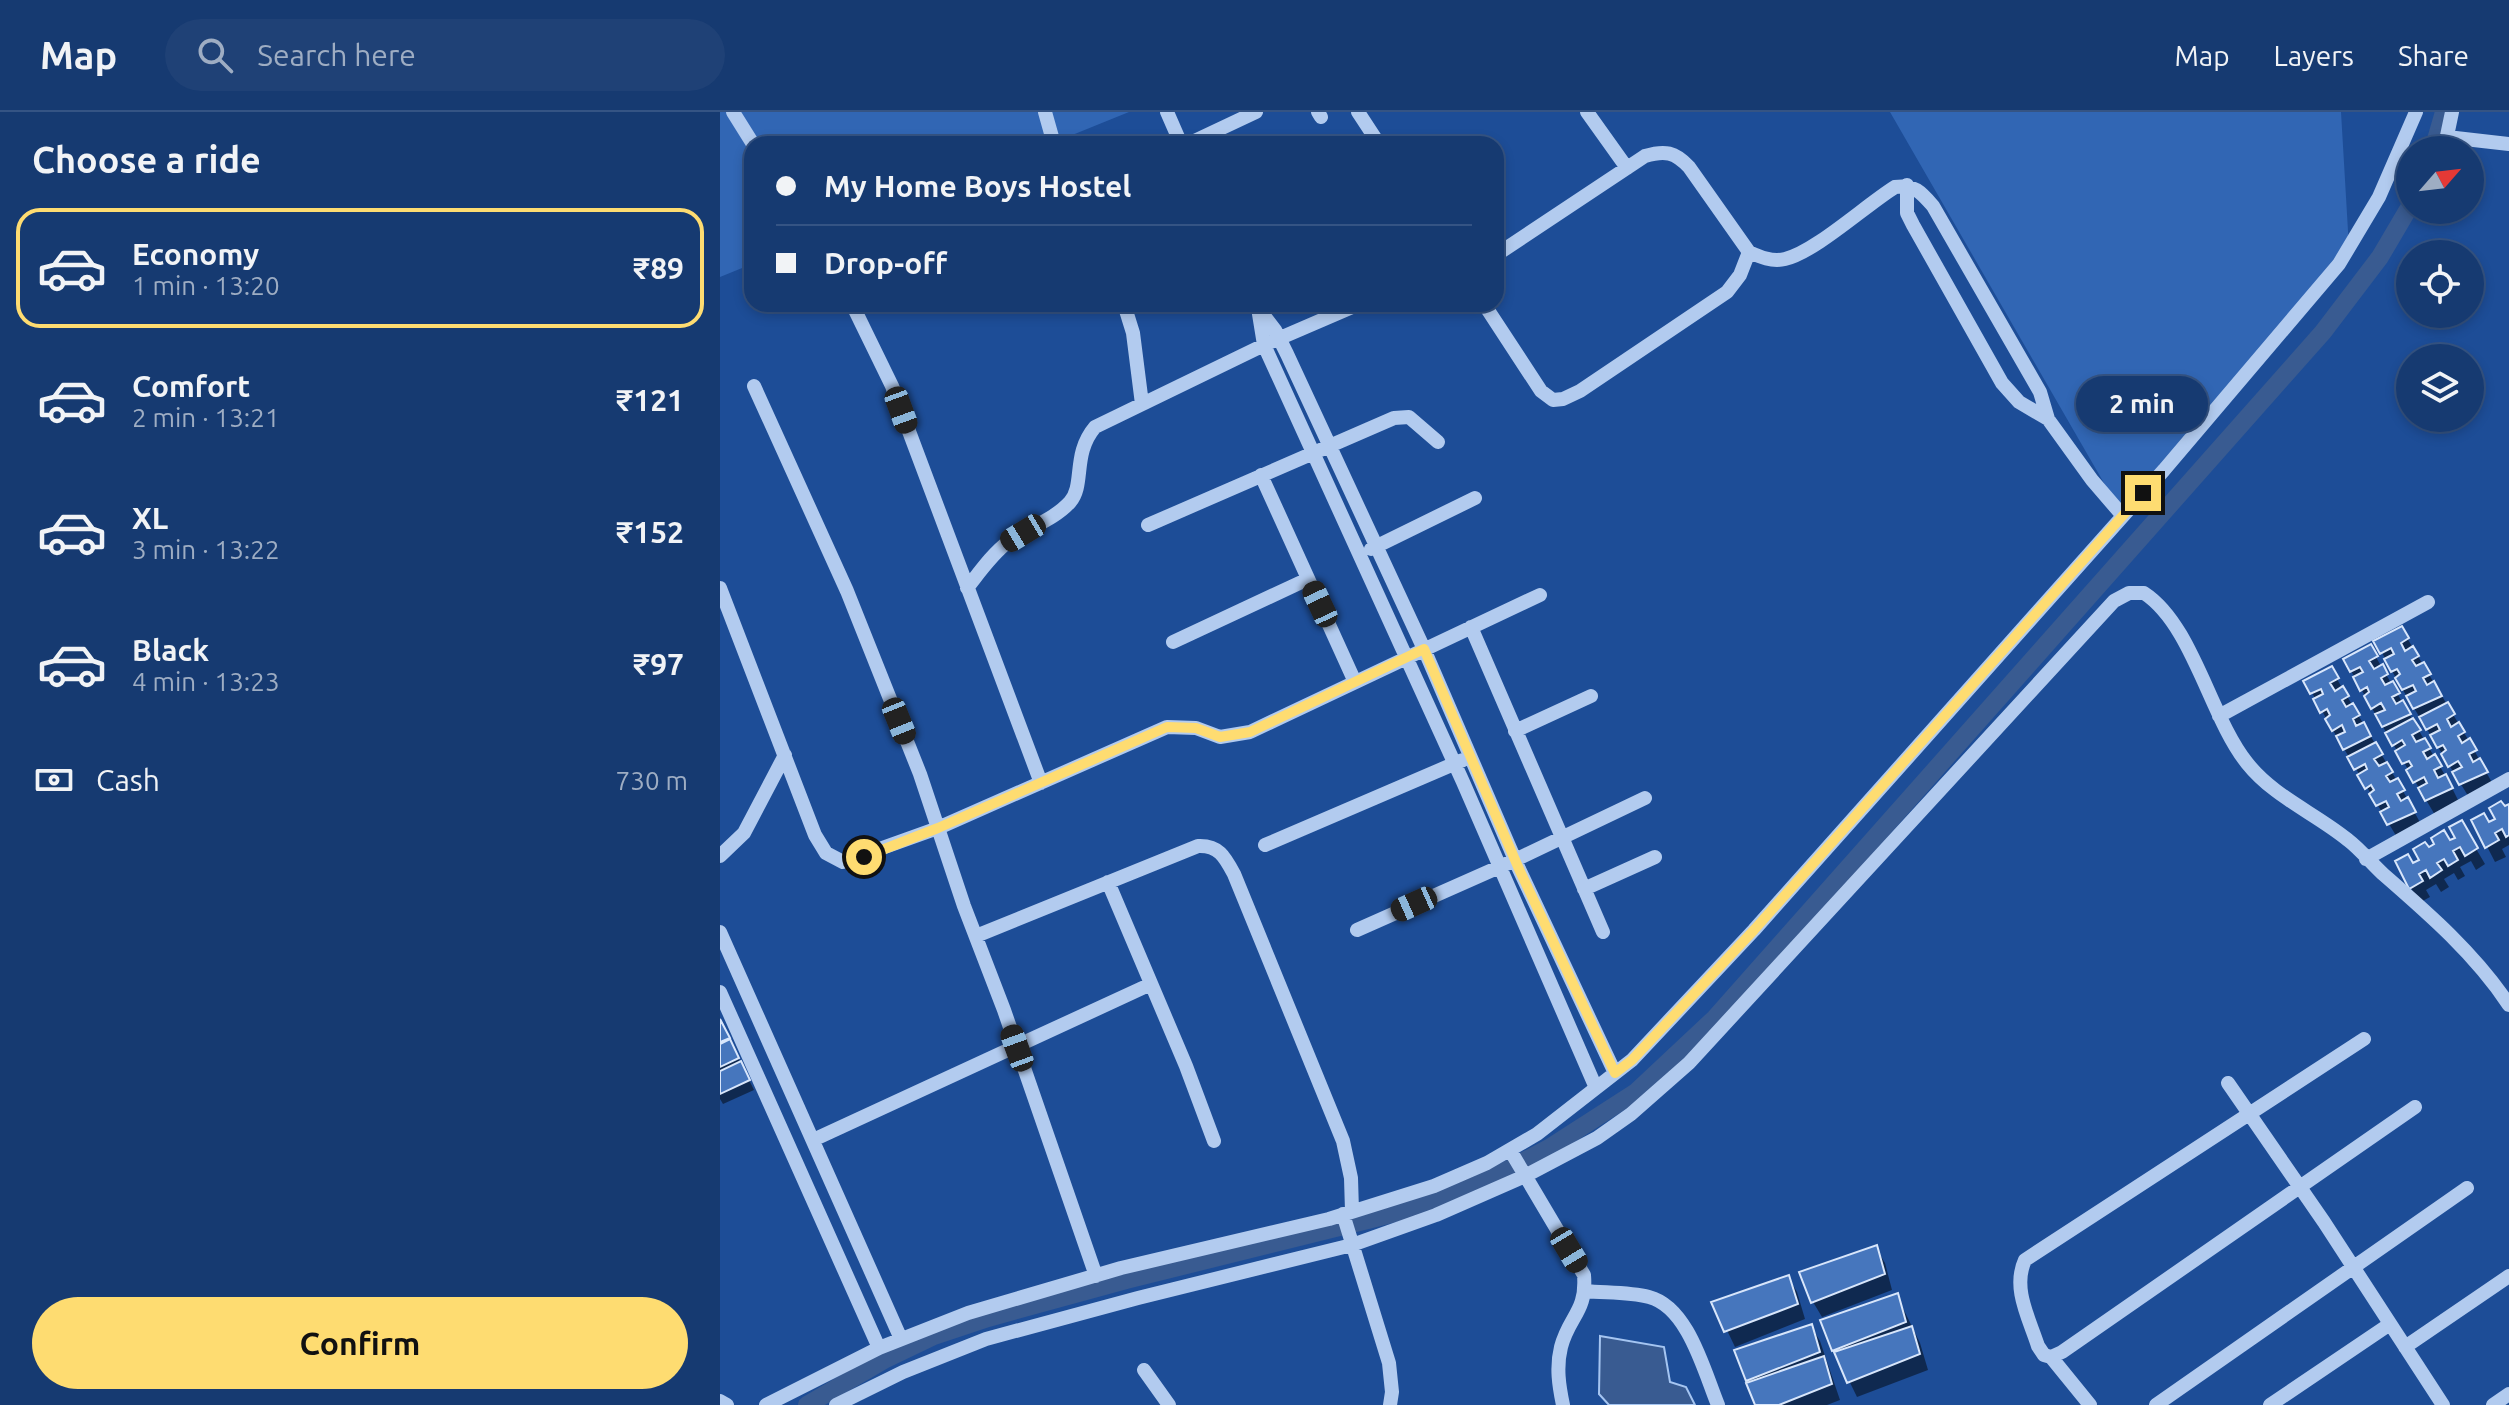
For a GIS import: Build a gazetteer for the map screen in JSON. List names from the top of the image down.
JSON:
{
  "north": "top right",
  "page": {
    "header": "Map",
    "search": "Search here",
    "nav": ["Map", "Layers", "Share"],
    "heading": "Choose a ride",
    "banner": ["My Home Boys Hostel", "Drop-off"],
    "list": [
      {
        "name": "Economy",
        "note": "1 min · 13:20",
        "value": "₹89"
      },
      {
        "name": "Comfort",
        "note": "2 min · 13:21",
        "value": "₹121"
      },
      {
        "name": "XL",
        "note": "3 min · 13:22",
        "value": "₹152"
      },
      {
        "name": "Black",
        "note": "4 min · 13:23",
        "value": "₹97"
      }
    ],
    "bubble": "2 min",
    "pay": ["Cash", "730 m"],
    "buttons": "Confirm"
  }
}
